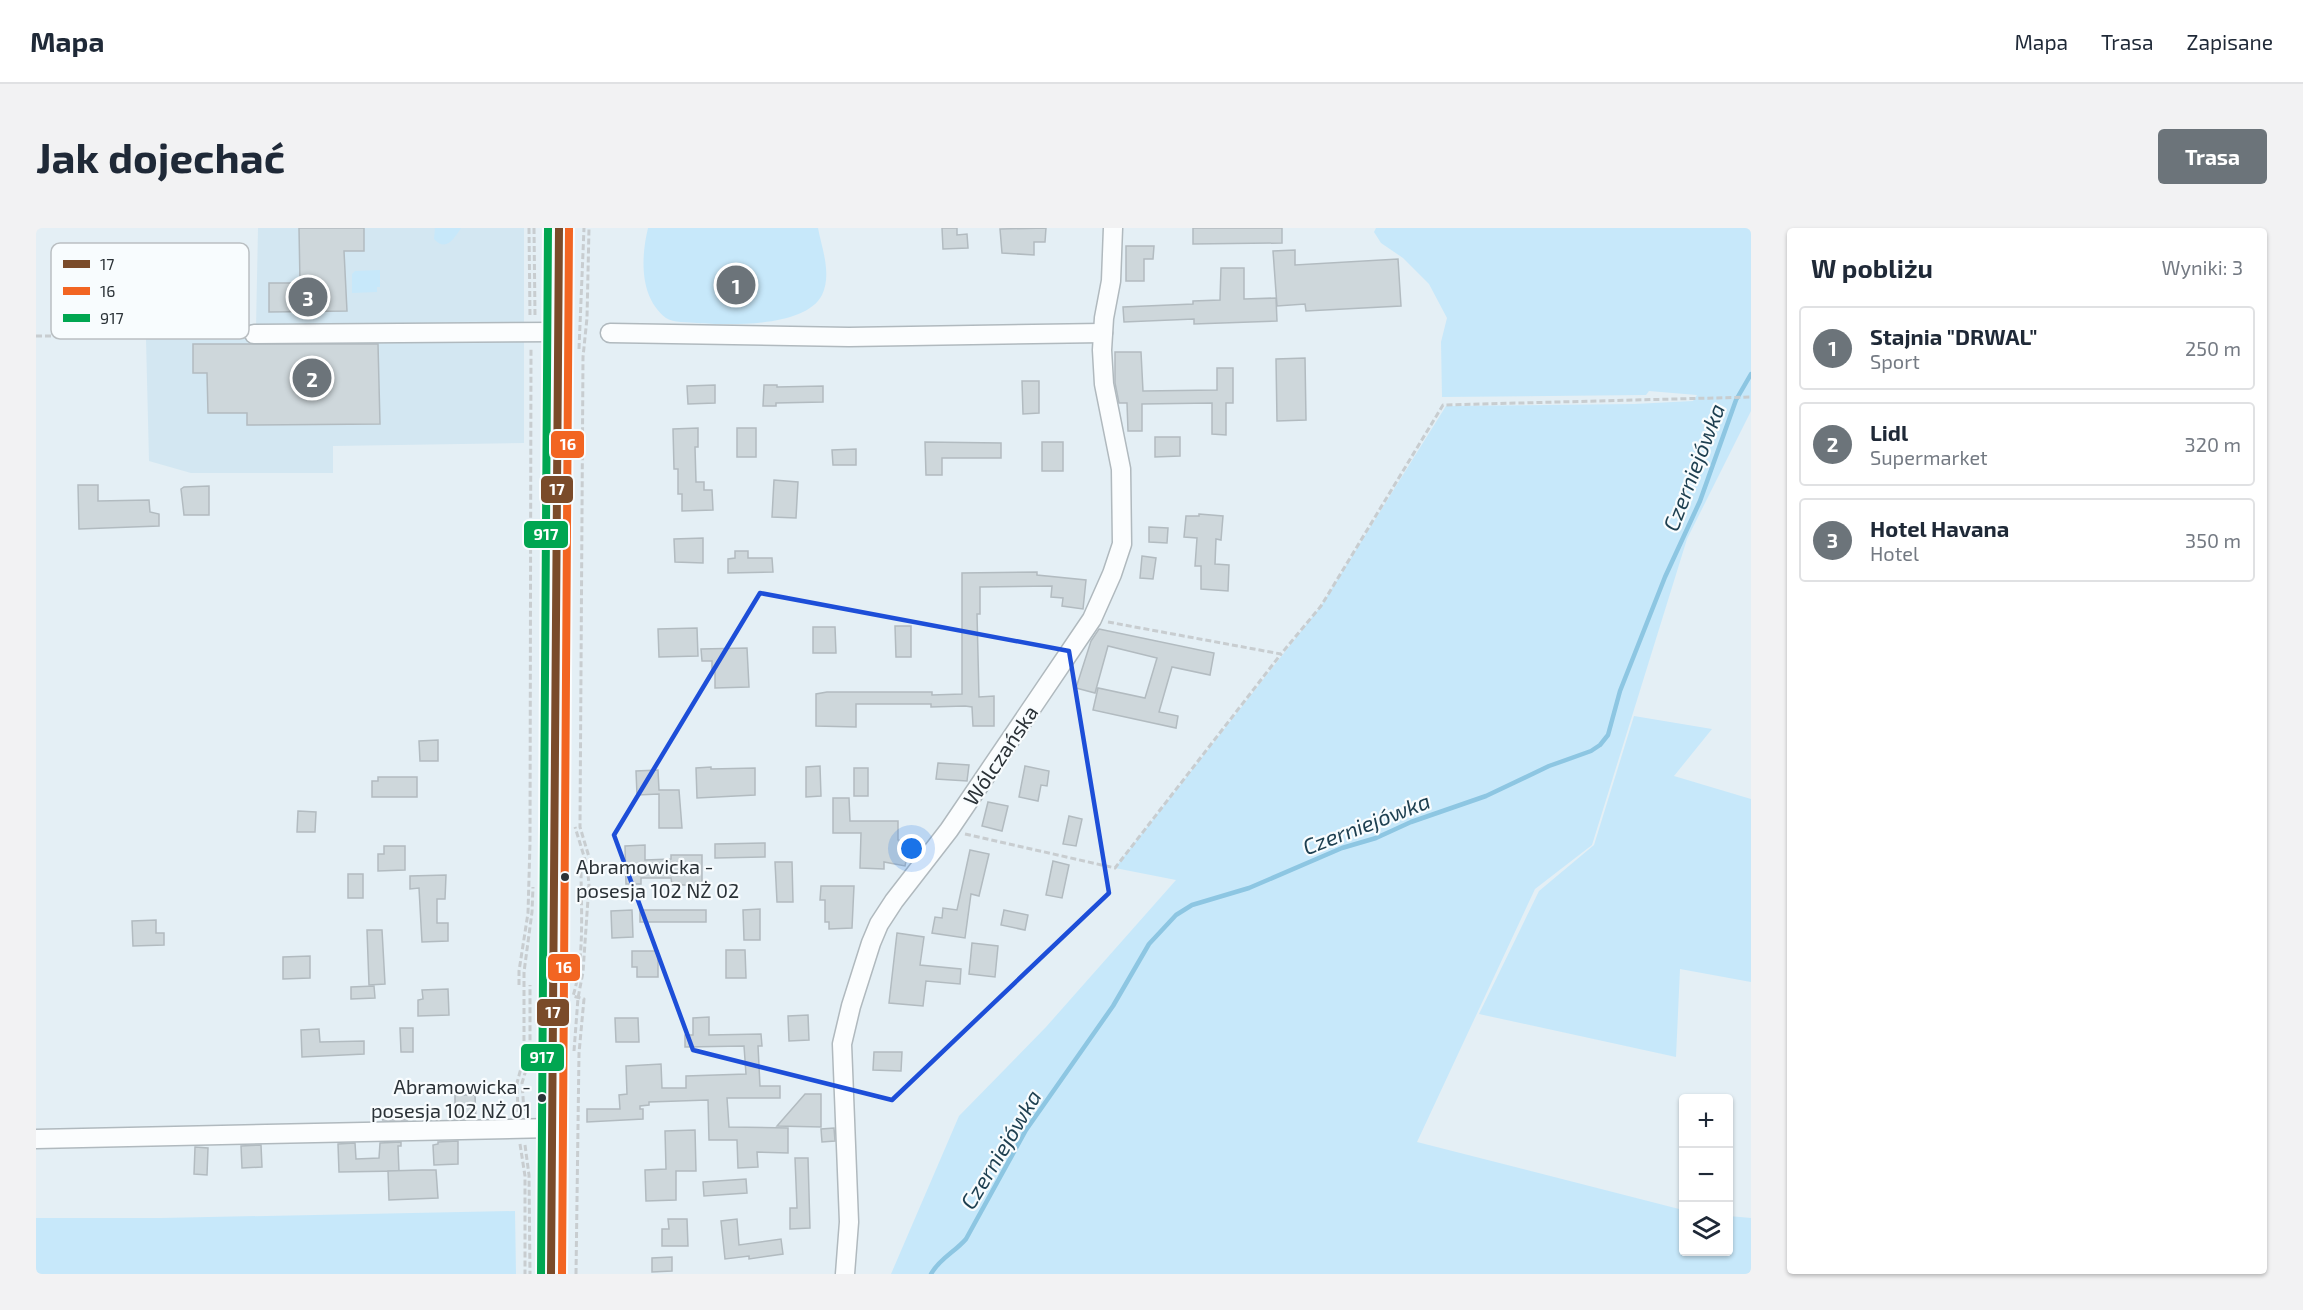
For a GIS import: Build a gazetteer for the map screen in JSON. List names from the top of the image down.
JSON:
{
  "streets": {
    "street": ["Wólczańska"]
  },
  "water": ["Czerniejówka"],
  "places": ["Abramowicka - posesja 102 NŻ 02", "Abramowicka - posesja 102 NŻ 01"],
  "lines": ["transit line 17", "transit line 16", "transit line 917"],
  "legend": ["17", "16", "917"],
  "page": {
    "header": "Mapa",
    "nav": ["Mapa", "Trasa", "Zapisane"],
    "buttons": "Trasa",
    "title": "Jak dojechać",
    "heading": ["W pobliżu", "Wyniki: 3"],
    "pins": ["1", "3", "2"],
    "list": [
      {
        "mark": "1",
        "name": "Stajnia \"DRWAL\"",
        "note": "Sport",
        "value": "250 m"
      },
      {
        "mark": "2",
        "name": "Lidl",
        "note": "Supermarket",
        "value": "320 m"
      },
      {
        "mark": "3",
        "name": "Hotel Havana",
        "note": "Hotel",
        "value": "350 m"
      }
    ],
    "map_buttons": ["+", "−"]
  }
}
